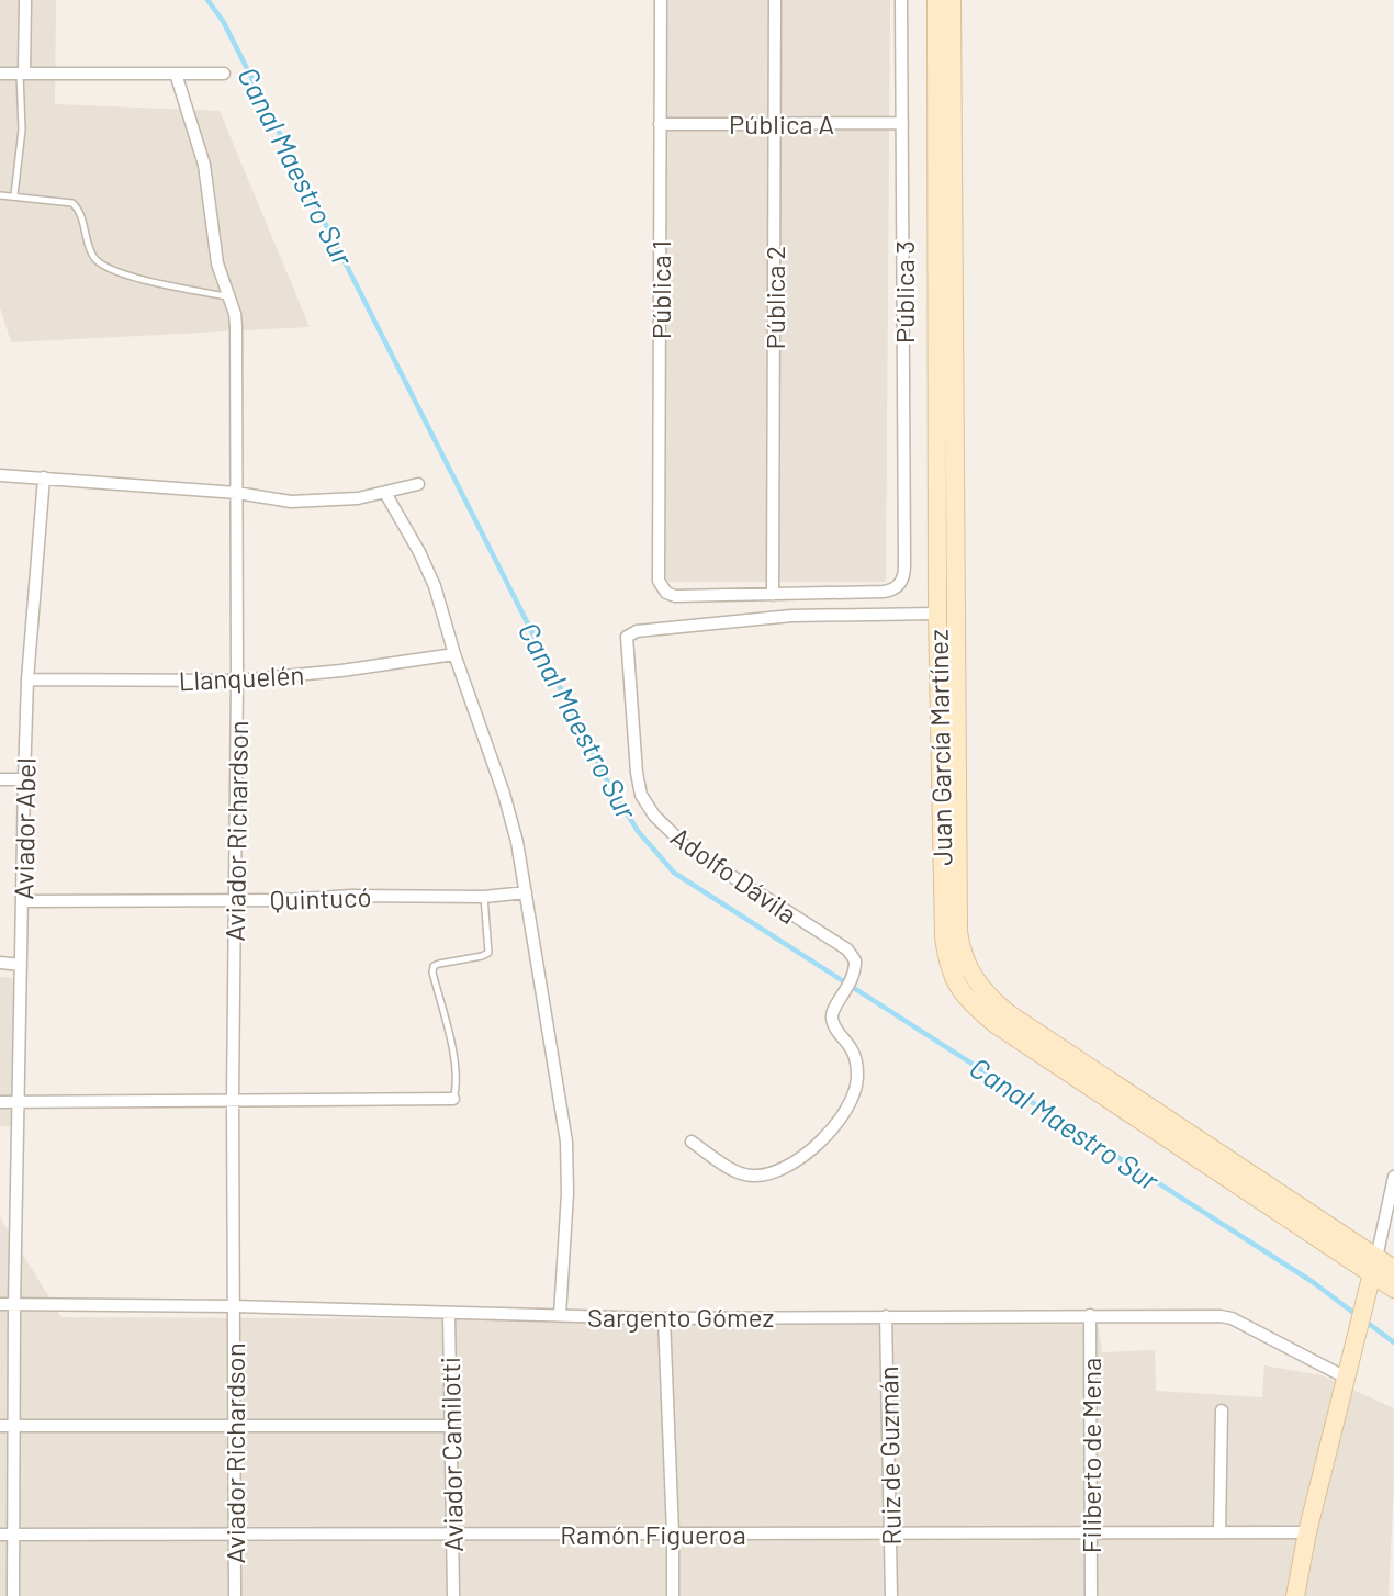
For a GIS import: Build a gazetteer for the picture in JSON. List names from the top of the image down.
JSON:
{
  "streets": {
    "main road": ["Juan García Martínez"],
    "street": [
      "Pública A",
      "Pública 1",
      "Pública 3",
      "Pública 2",
      "Llanquelén",
      "Aviador Abel",
      "Aviador Richardson",
      "Adolfo Dávila",
      "Quintucó",
      "Sargento Gómez",
      "Aviador Camilotti",
      "Ruiz de Guzmán",
      "Filiberto de Mena",
      "Ramón Figueroa"
    ]
  },
  "crossings": [
    ["Pública A", "Pública 1"],
    ["Pública A", "Pública 3"],
    ["Pública A", "Pública 2"],
    ["Pública 1", "Pública 3"],
    ["Pública 1", "Pública 2"],
    ["Pública 3", "Pública 2"],
    ["Llanquelén", "Aviador Abel"],
    ["Llanquelén", "Aviador Richardson"],
    ["Juan García Martínez", "Adolfo Dávila"],
    ["Aviador Abel", "Quintucó"],
    ["Aviador Abel", "Sargento Gómez"],
    ["Aviador Abel", "Ramón Figueroa"],
    ["Aviador Richardson", "Quintucó"],
    ["Aviador Richardson", "Sargento Gómez"],
    ["Aviador Richardson", "Ramón Figueroa"],
    ["Sargento Gómez", "Aviador Camilotti"],
    ["Sargento Gómez", "Ruiz de Guzmán"],
    ["Sargento Gómez", "Filiberto de Mena"],
    ["Aviador Camilotti", "Ramón Figueroa"],
    ["Ruiz de Guzmán", "Ramón Figueroa"],
    ["Filiberto de Mena", "Ramón Figueroa"]
  ],
  "water": ["Canal Maestro Sur"]
}
